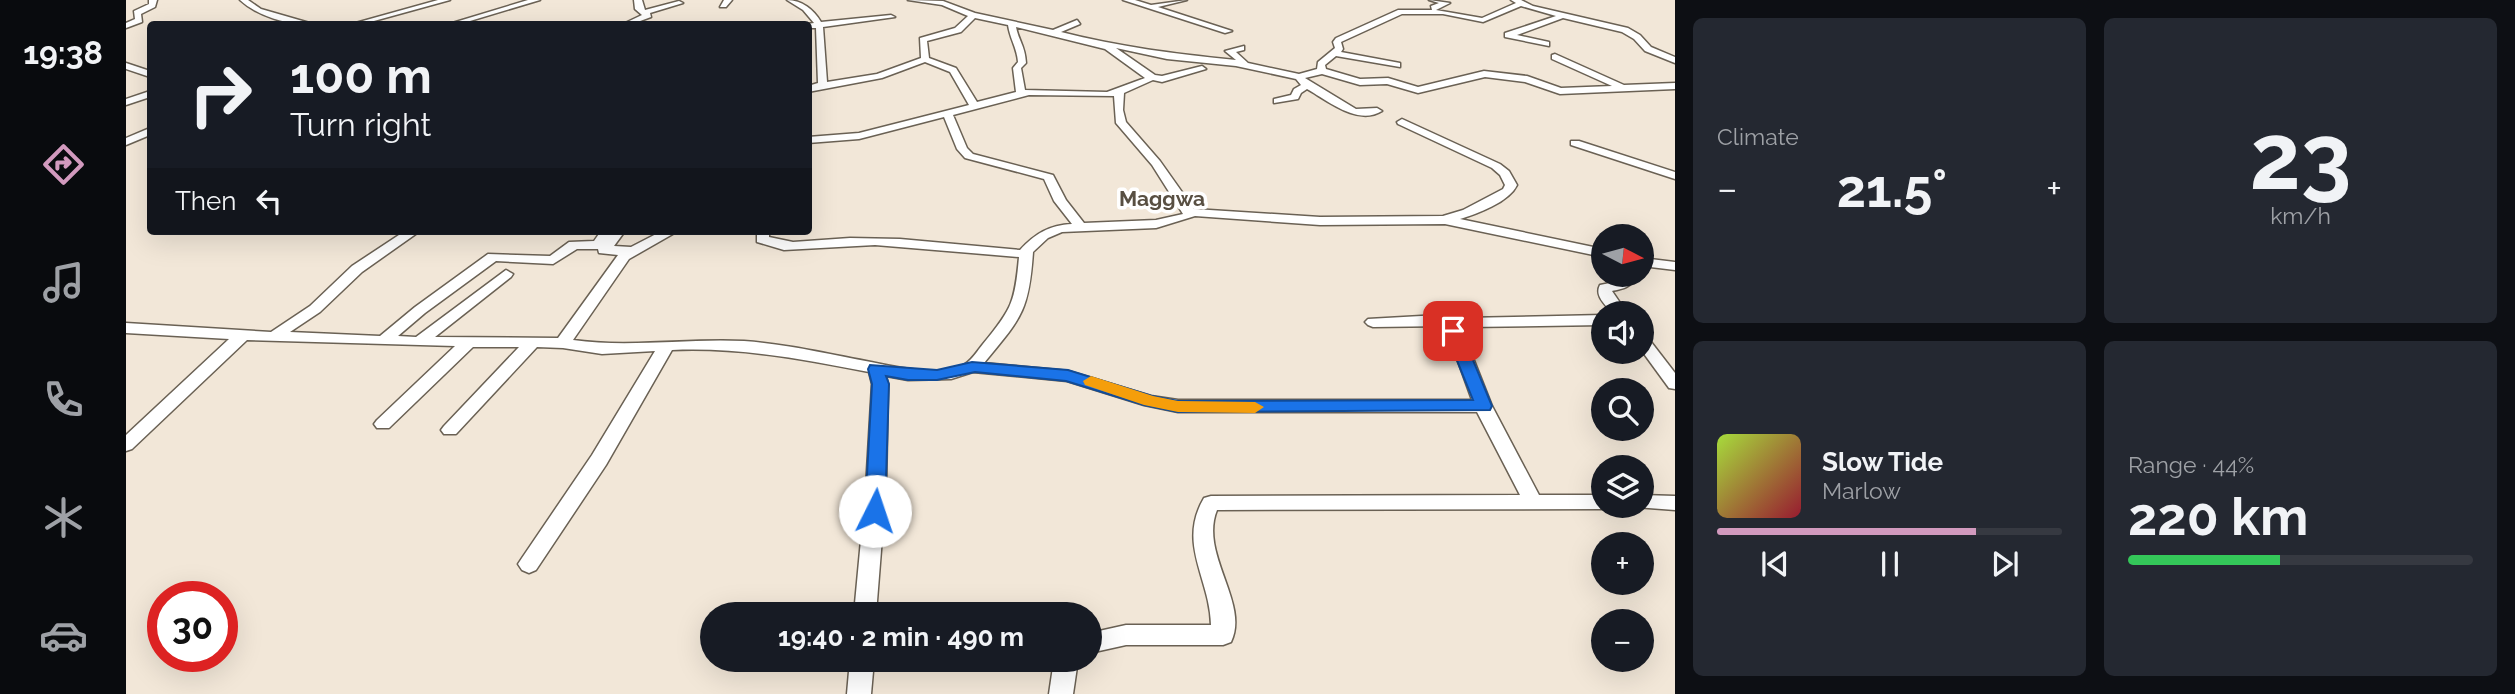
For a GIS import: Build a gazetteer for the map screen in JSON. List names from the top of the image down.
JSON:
{
  "districts": ["Maggwa"],
  "north": "right",
  "page": {
    "tabs": "19:38",
    "tile": [
      "Climate",
      ["23", "km/h"],
      ["Range · 44%", "220 km"]
    ],
    "turn": ["100 m", "Turn right"],
    "heat": ["−", "21.5°", "+"],
    "then": "Then",
    "map_buttons": ["+", "−"],
    "song": ["Slow Tide", "Marlow"],
    "limit": "30",
    "trip": "19:40 · 2 min · 490 m"
  }
}
